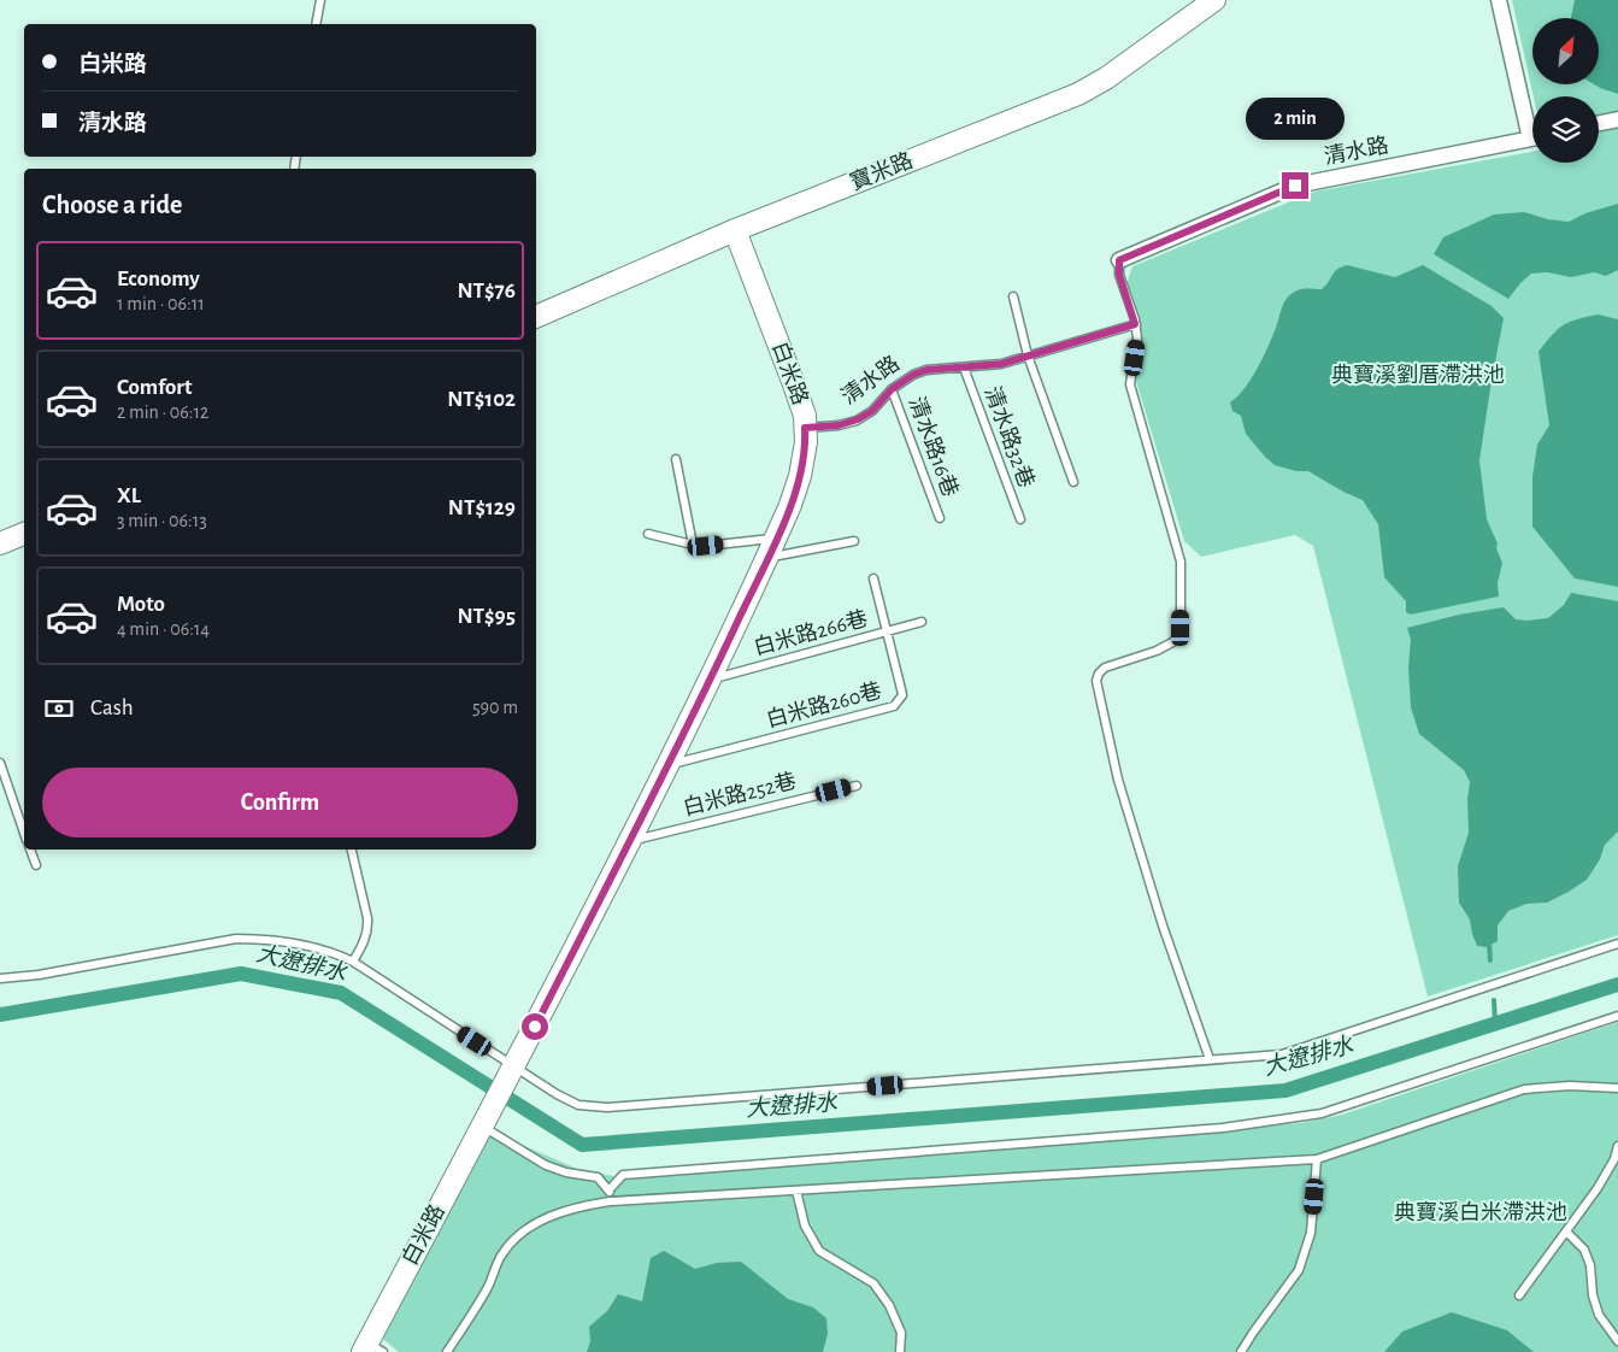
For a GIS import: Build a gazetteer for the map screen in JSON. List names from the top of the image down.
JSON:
{
  "streets": {
    "street": ["清水路", "寶米路", "白米路"],
    "lane": [
      "清水路32巷",
      "清水路16巷",
      "白米路266巷",
      "白米路260巷",
      "白米路252巷"
    ]
  },
  "crossings": [
    ["清水路", "白米路"],
    ["清水路", "清水路32巷"],
    ["清水路", "清水路16巷"],
    ["寶米路", "白米路"],
    ["白米路", "白米路266巷"],
    ["白米路", "白米路260巷"],
    ["白米路", "白米路252巷"],
    ["白米路266巷", "白米路260巷"]
  ],
  "water": ["大遼排水"],
  "parks": ["典寶溪劉厝滯洪池", "典寶溪白米滯洪池"],
  "north": "top right",
  "page": {
    "banner": ["白米路", "清水路"],
    "bubble": "2 min",
    "heading": "Choose a ride",
    "list": [
      {
        "name": "Economy",
        "note": "1 min · 06:11",
        "value": "NT$76"
      },
      {
        "name": "Comfort",
        "note": "2 min · 06:12",
        "value": "NT$102"
      },
      {
        "name": "XL",
        "note": "3 min · 06:13",
        "value": "NT$129"
      },
      {
        "name": "Moto",
        "note": "4 min · 06:14",
        "value": "NT$95"
      }
    ],
    "pay": ["Cash", "590 m"],
    "buttons": "Confirm"
  }
}
